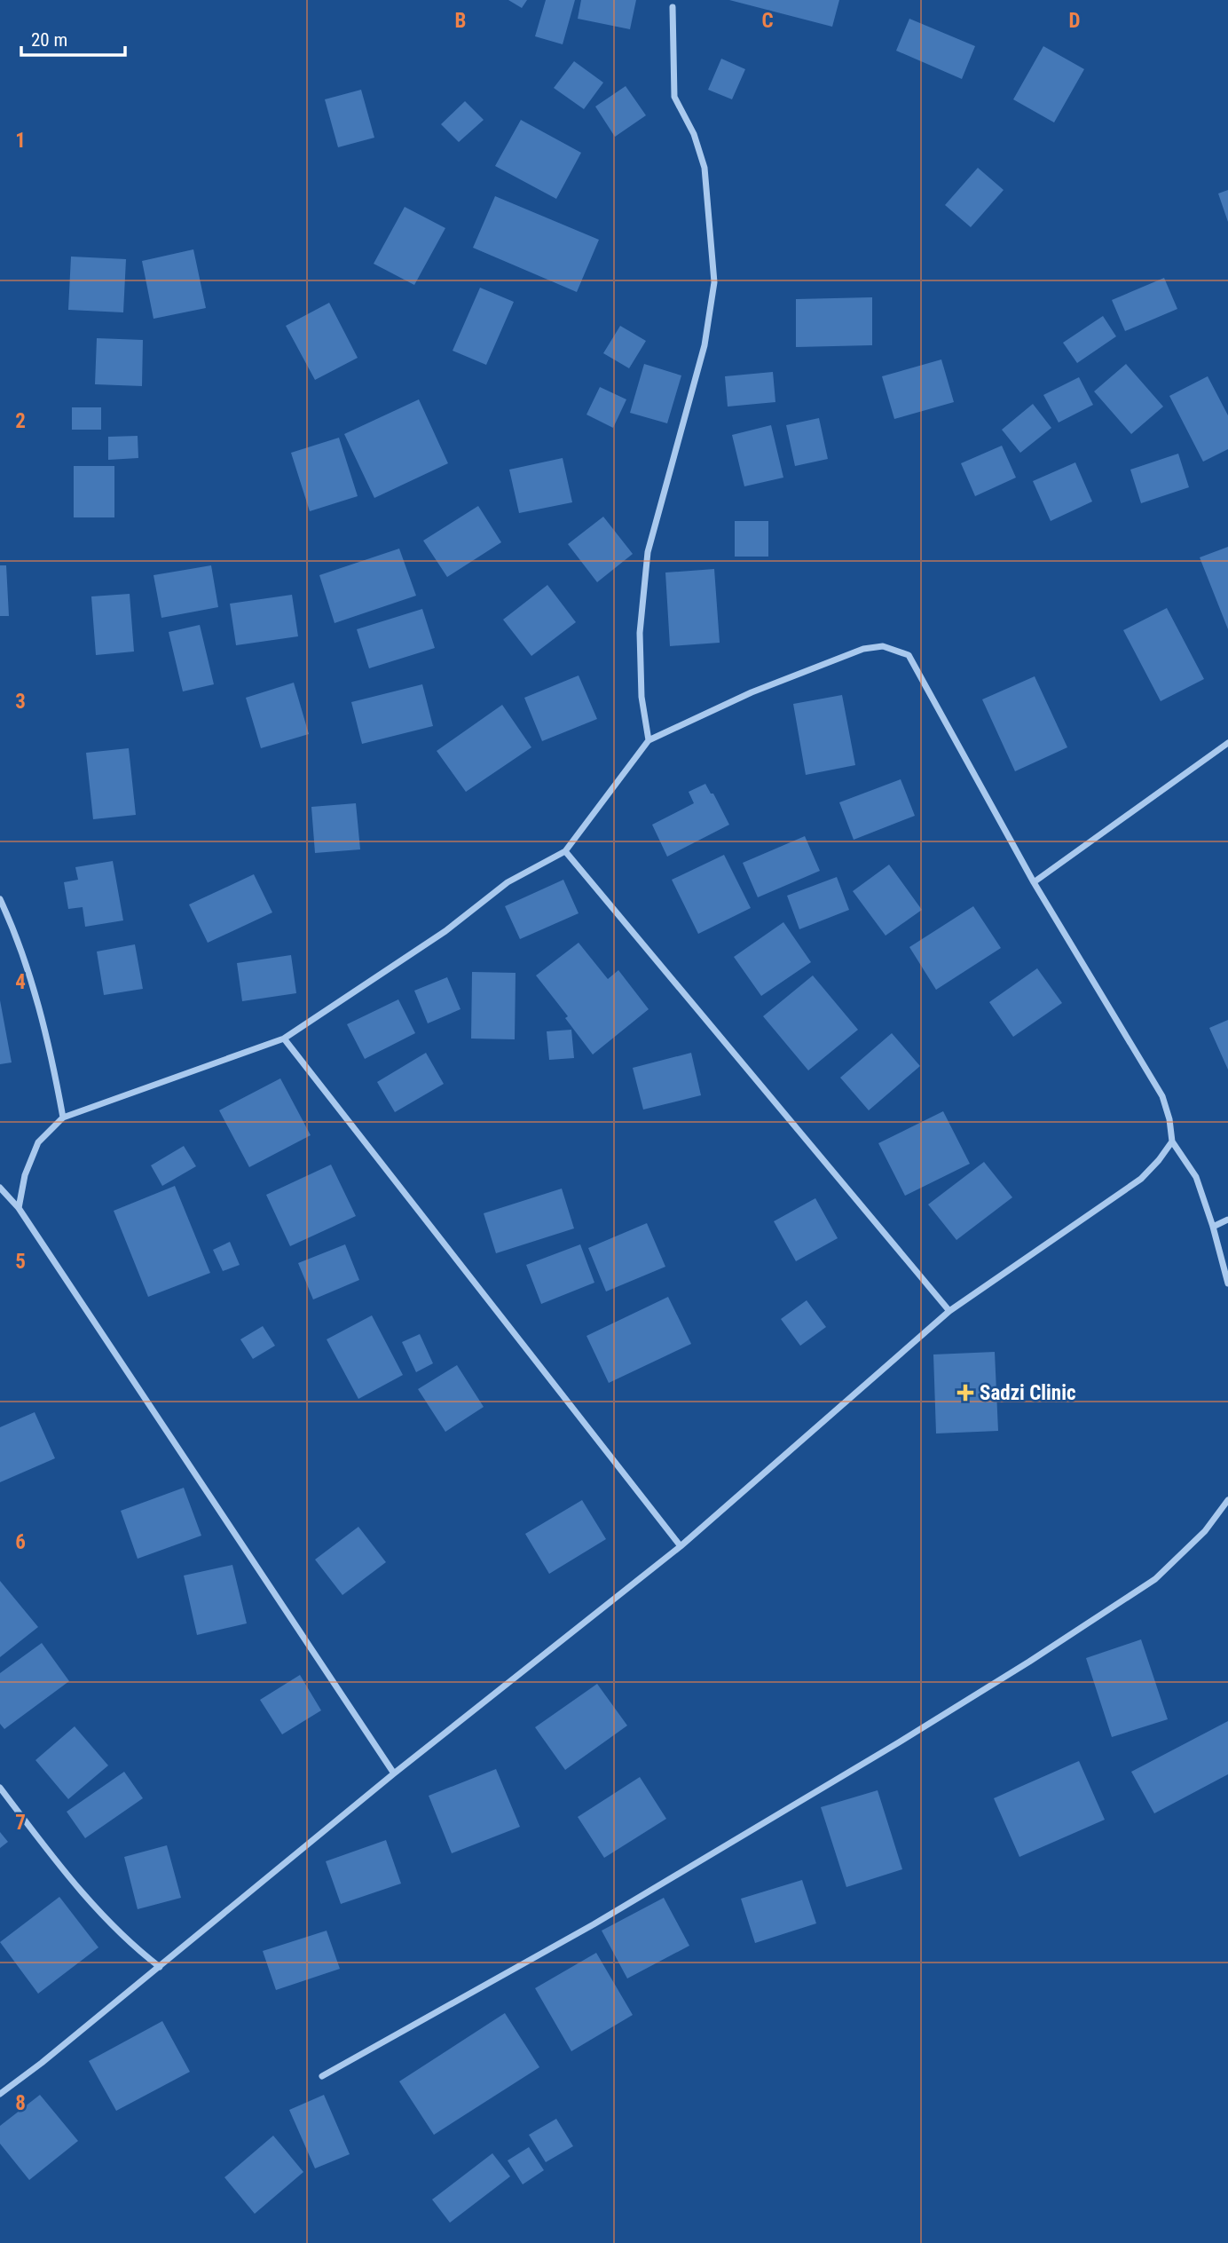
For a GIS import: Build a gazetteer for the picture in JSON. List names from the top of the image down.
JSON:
{
  "places": {
    "health": ["Sadzi Clinic"]
  },
  "scale_bar": "20 m",
  "grid": {
    "columns": ["B", "C", "D"],
    "rows": [
      "1",
      "2",
      "3",
      "4",
      "5",
      "6",
      "7",
      "8"
    ]
  }
}
